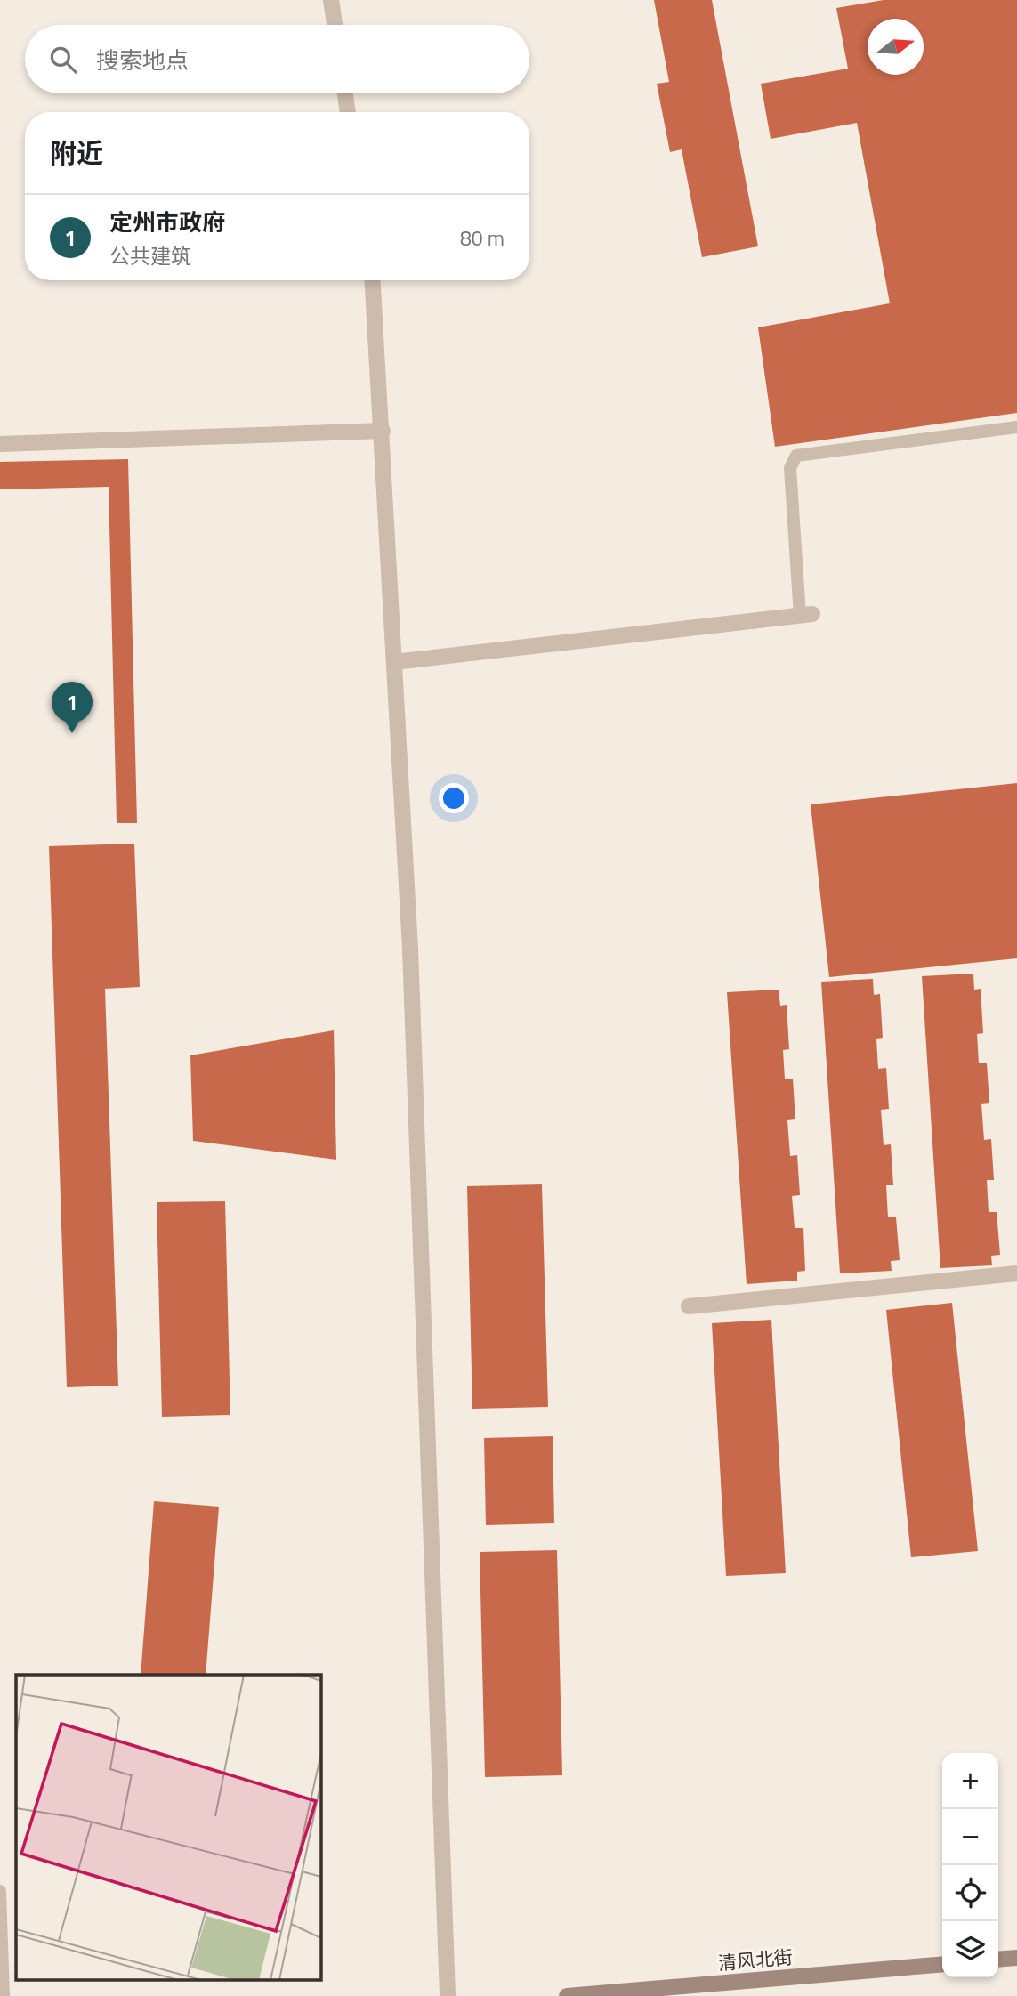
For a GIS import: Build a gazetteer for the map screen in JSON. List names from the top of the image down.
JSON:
{
  "streets": {
    "main road": ["清风北街"]
  },
  "north": "right",
  "page": {
    "search": "搜索地点",
    "heading": "附近",
    "list": [
      {
        "mark": "1",
        "name": "定州市政府",
        "note": "公共建筑",
        "value": "80 m"
      }
    ],
    "pins": "1",
    "map_buttons": ["+", "−"]
  }
}
